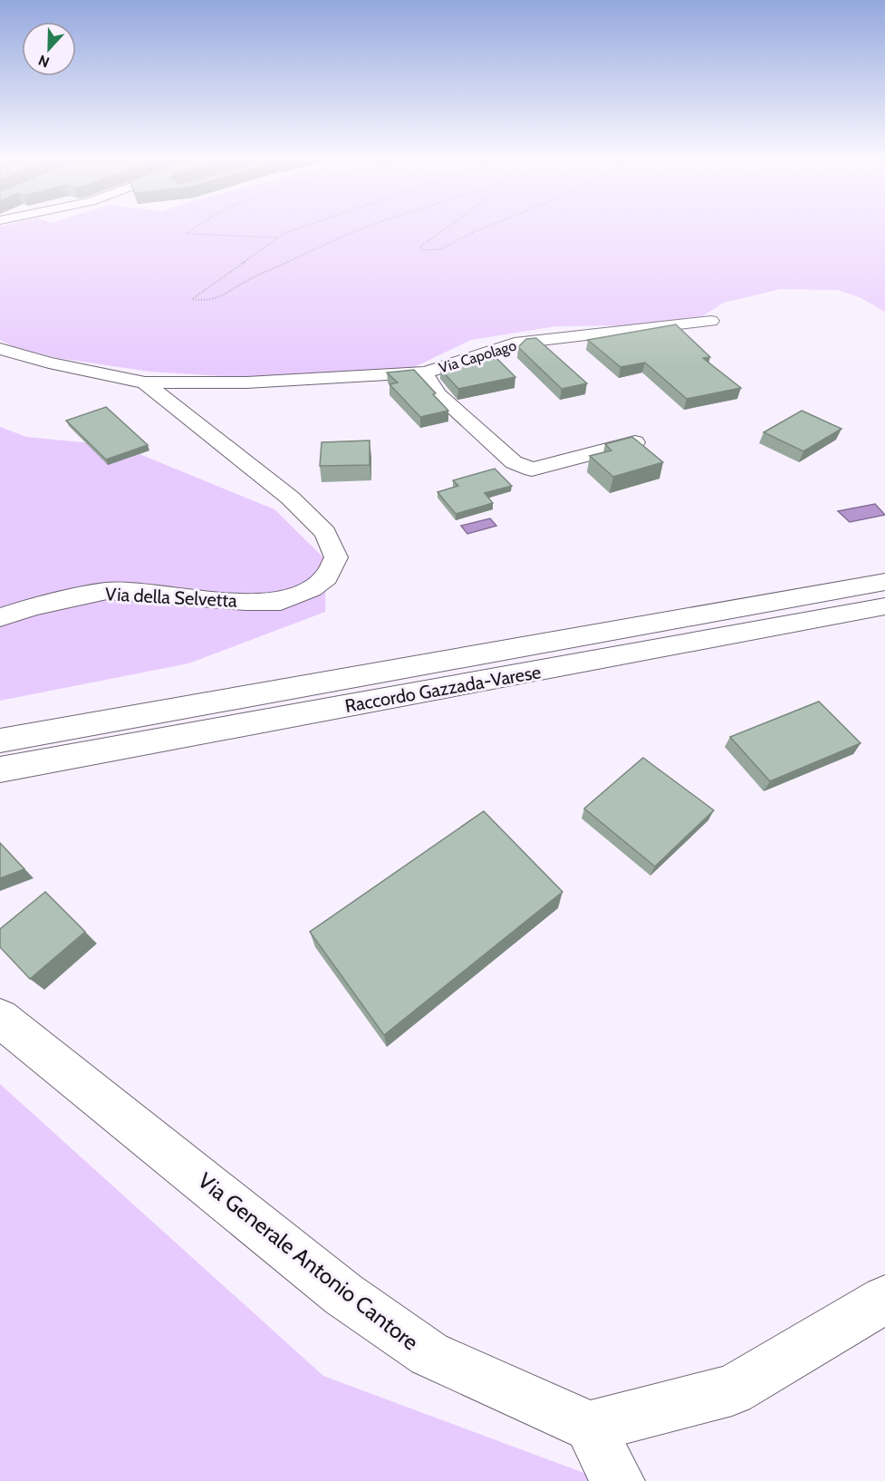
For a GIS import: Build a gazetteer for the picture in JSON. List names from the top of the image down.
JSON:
{
  "streets": {
    "main road": [
      "Via Capolago",
      "Via della Selvetta",
      "Raccordo Gazzada-Varese",
      "Via Generale Antonio Cantore"
    ]
  },
  "crossings": [
    ["Via Capolago", "Via della Selvetta"]
  ],
  "north": "bottom"
}
